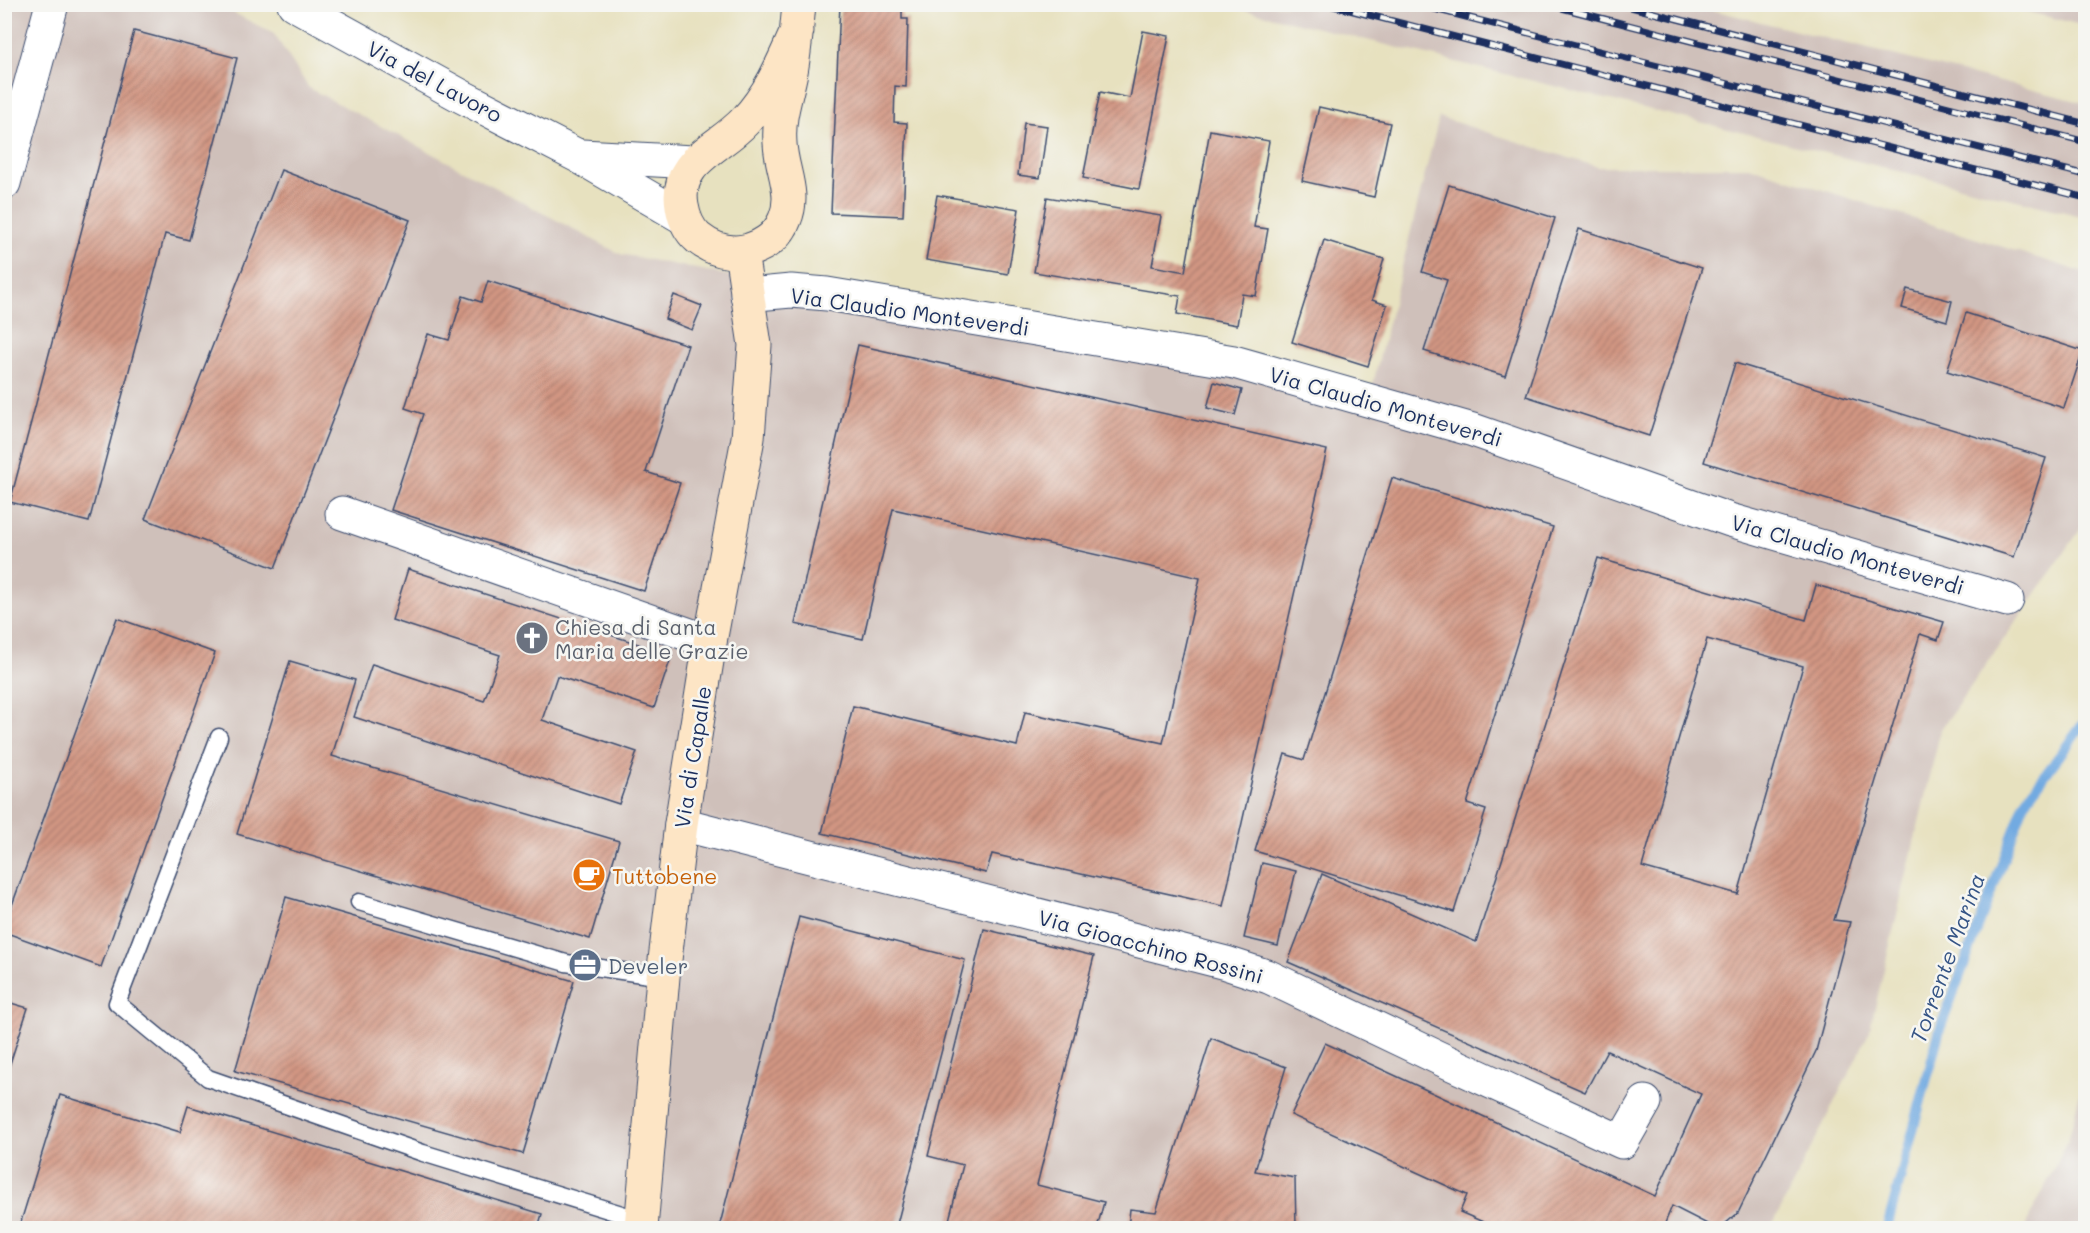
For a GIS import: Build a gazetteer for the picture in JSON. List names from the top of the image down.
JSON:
{
  "streets": {
    "street": [
      "Via del Lavoro",
      "Via Claudio Monteverdi",
      "Via di Capalle",
      "Via Gioacchino Rossini"
    ]
  },
  "crossings": [
    ["Via del Lavoro", "Via di Capalle"],
    ["Via Claudio Monteverdi", "Via di Capalle"],
    ["Via di Capalle", "Via Gioacchino Rossini"]
  ],
  "water": ["Torrente Marina"],
  "places": {
    "church": ["Chiesa di Santa Maria delle Grazie"],
    "cafe": ["Tuttobene"],
    "office": ["Develer"]
  }
}
